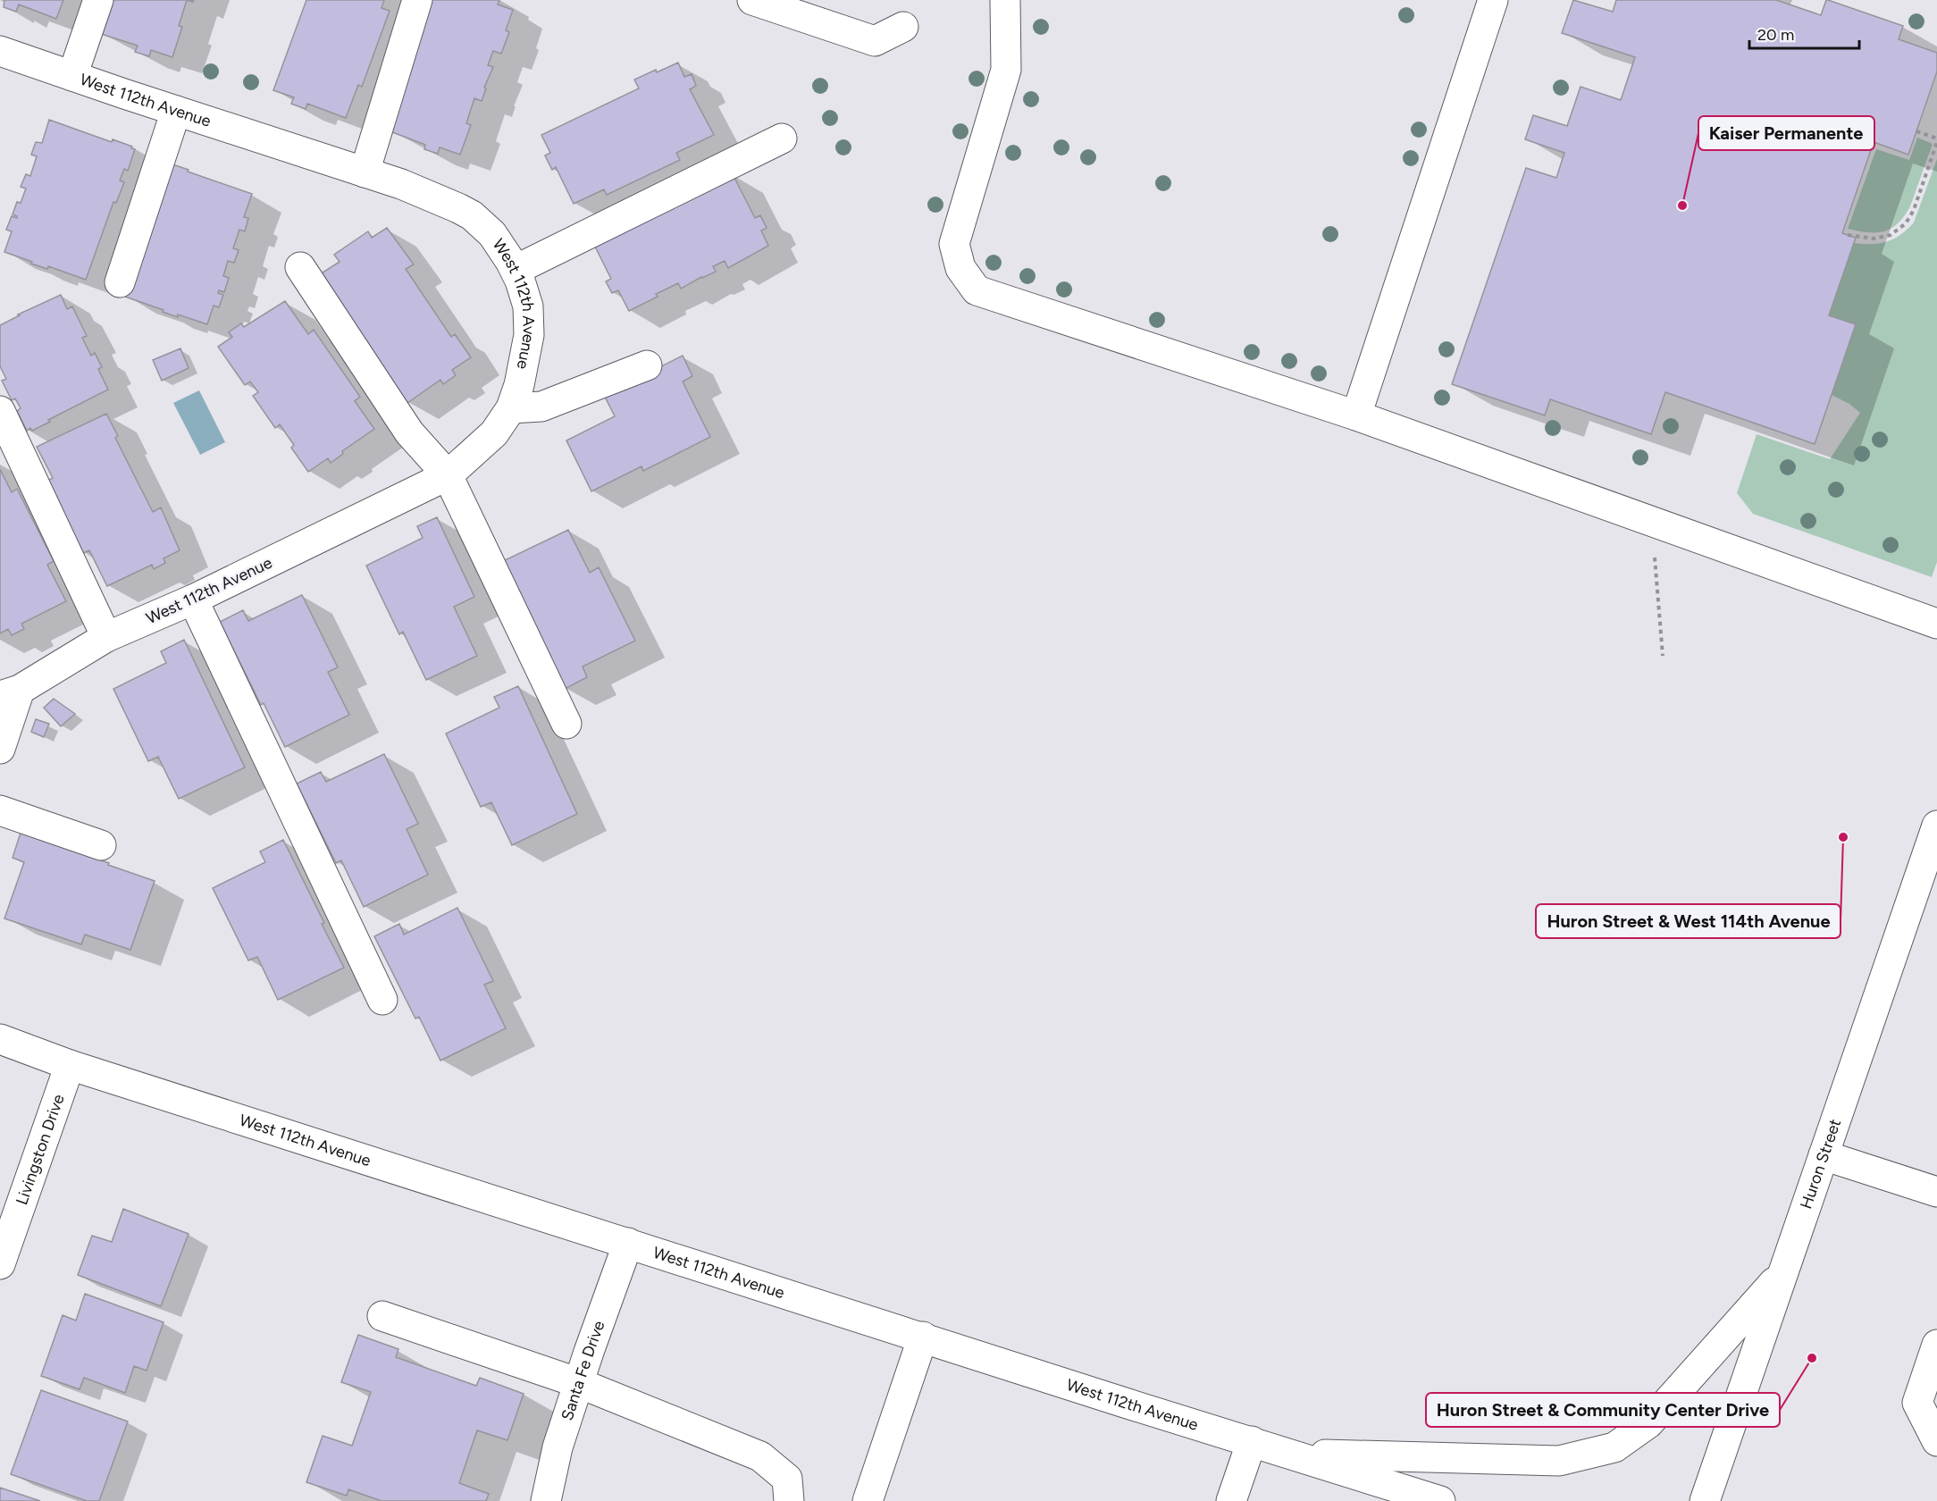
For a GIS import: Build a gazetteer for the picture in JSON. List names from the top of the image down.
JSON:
{
  "streets": {
    "main road": [
      "West 112th Avenue",
      "Livingston Drive",
      "Huron Street",
      "Santa Fe Drive"
    ]
  },
  "crossings": [
    ["West 112th Avenue", "Livingston Drive"],
    ["West 112th Avenue", "Santa Fe Drive"]
  ],
  "places": ["Kaiser Permanente", "Huron Street & West 114th Avenue", "Huron Street & Community Center Drive"],
  "scale_bar": "20 m"
}
